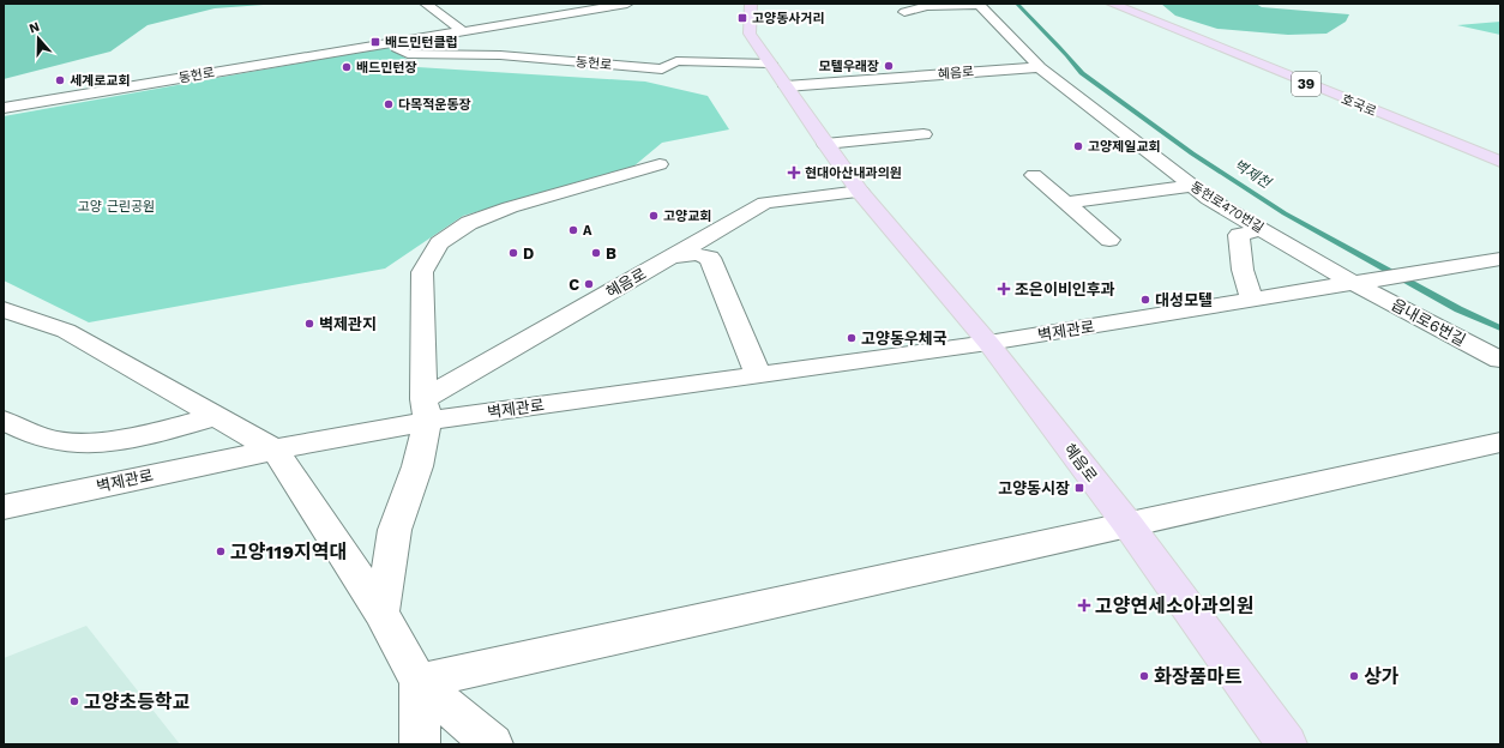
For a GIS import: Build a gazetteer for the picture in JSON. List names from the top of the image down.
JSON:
{
  "streets": {
    "main road": ["혜음로", "39", "호국로"],
    "street": [
      "동헌로",
      "동헌로470번길",
      "읍내로6번길",
      "벽제관로"
    ]
  },
  "crossings": [
    ["동헌로", "혜음로"],
    ["혜음로", "동헌로470번길"],
    ["혜음로", "벽제관로"],
    ["동헌로470번길", "읍내로6번길"],
    ["동헌로470번길", "벽제관로"],
    ["읍내로6번길", "벽제관로"]
  ],
  "water": ["벽제천"],
  "parks": ["고양 근린공원"],
  "places": {
    "transit": ["고양동사거리", "배드민턴클럽", "고양동시장"],
    "other": [
      "모텔우래장",
      "배드민턴장",
      "세계로교회",
      "다목적운동장",
      "고양제일교회",
      "고양교회",
      "A",
      "D",
      "B",
      "C",
      "대성모텔",
      "벽제관지",
      "고양동우체국",
      "고양119지역대",
      "화장품마트",
      "상가",
      "고양초등학교"
    ],
    "health": ["현대아산내과의원", "조은이비인후과", "고양연세소아과의원"]
  },
  "north": "top"
}
